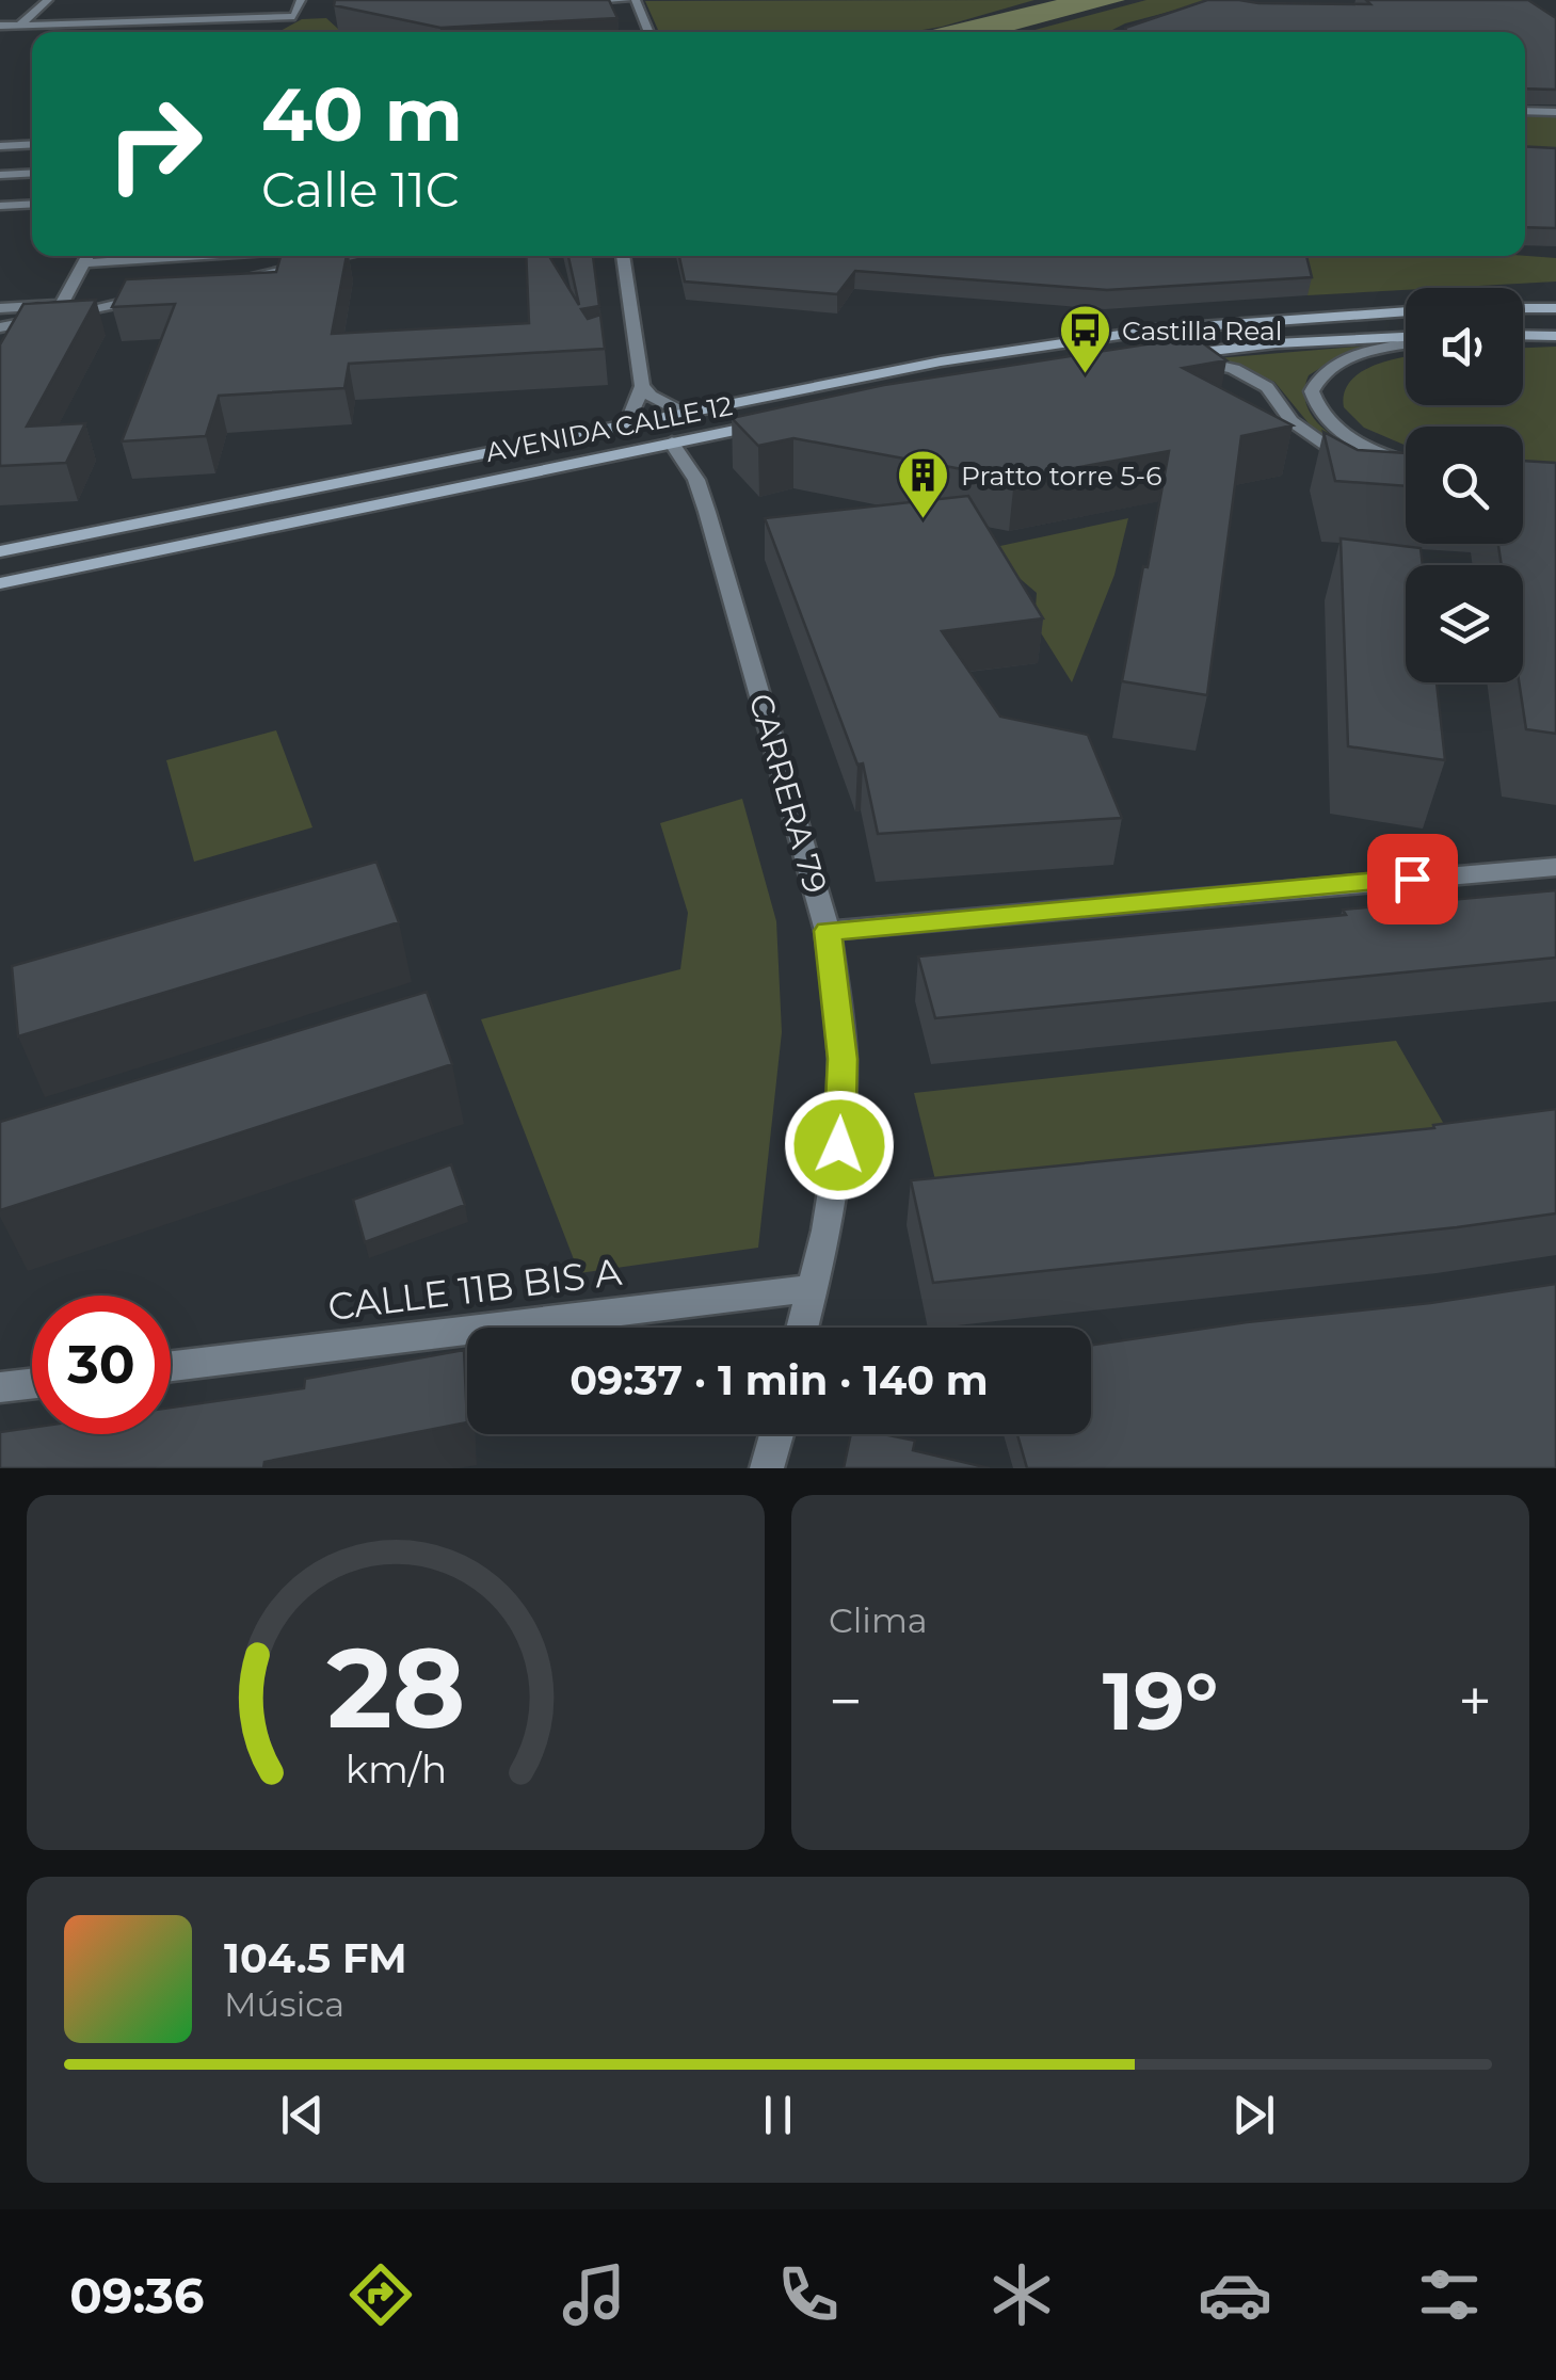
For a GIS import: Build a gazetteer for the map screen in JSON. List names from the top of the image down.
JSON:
{
  "streets": {
    "main road": ["AVENIDA CALLE 12"],
    "street": ["CARRERA 79", "CALLE 11B BIS A"]
  },
  "crossings": [
    ["AVENIDA CALLE 12", "CARRERA 79"],
    ["CARRERA 79", "CALLE 11B BIS A"]
  ],
  "places": {
    "bus stop": ["Castilla Real"],
    "building": ["Pratto torre 5-6"]
  },
  "page": {
    "turn": ["40 m", "Calle 11C"],
    "limit": "30",
    "trip": "09:37 · 1 min · 140 m",
    "tile": "Clima",
    "heat": ["−", "19°", "+"],
    "song": ["104.5 FM", "Música"],
    "tabs": "09:36",
    "gauge": ["28", "km/h"]
  }
}
